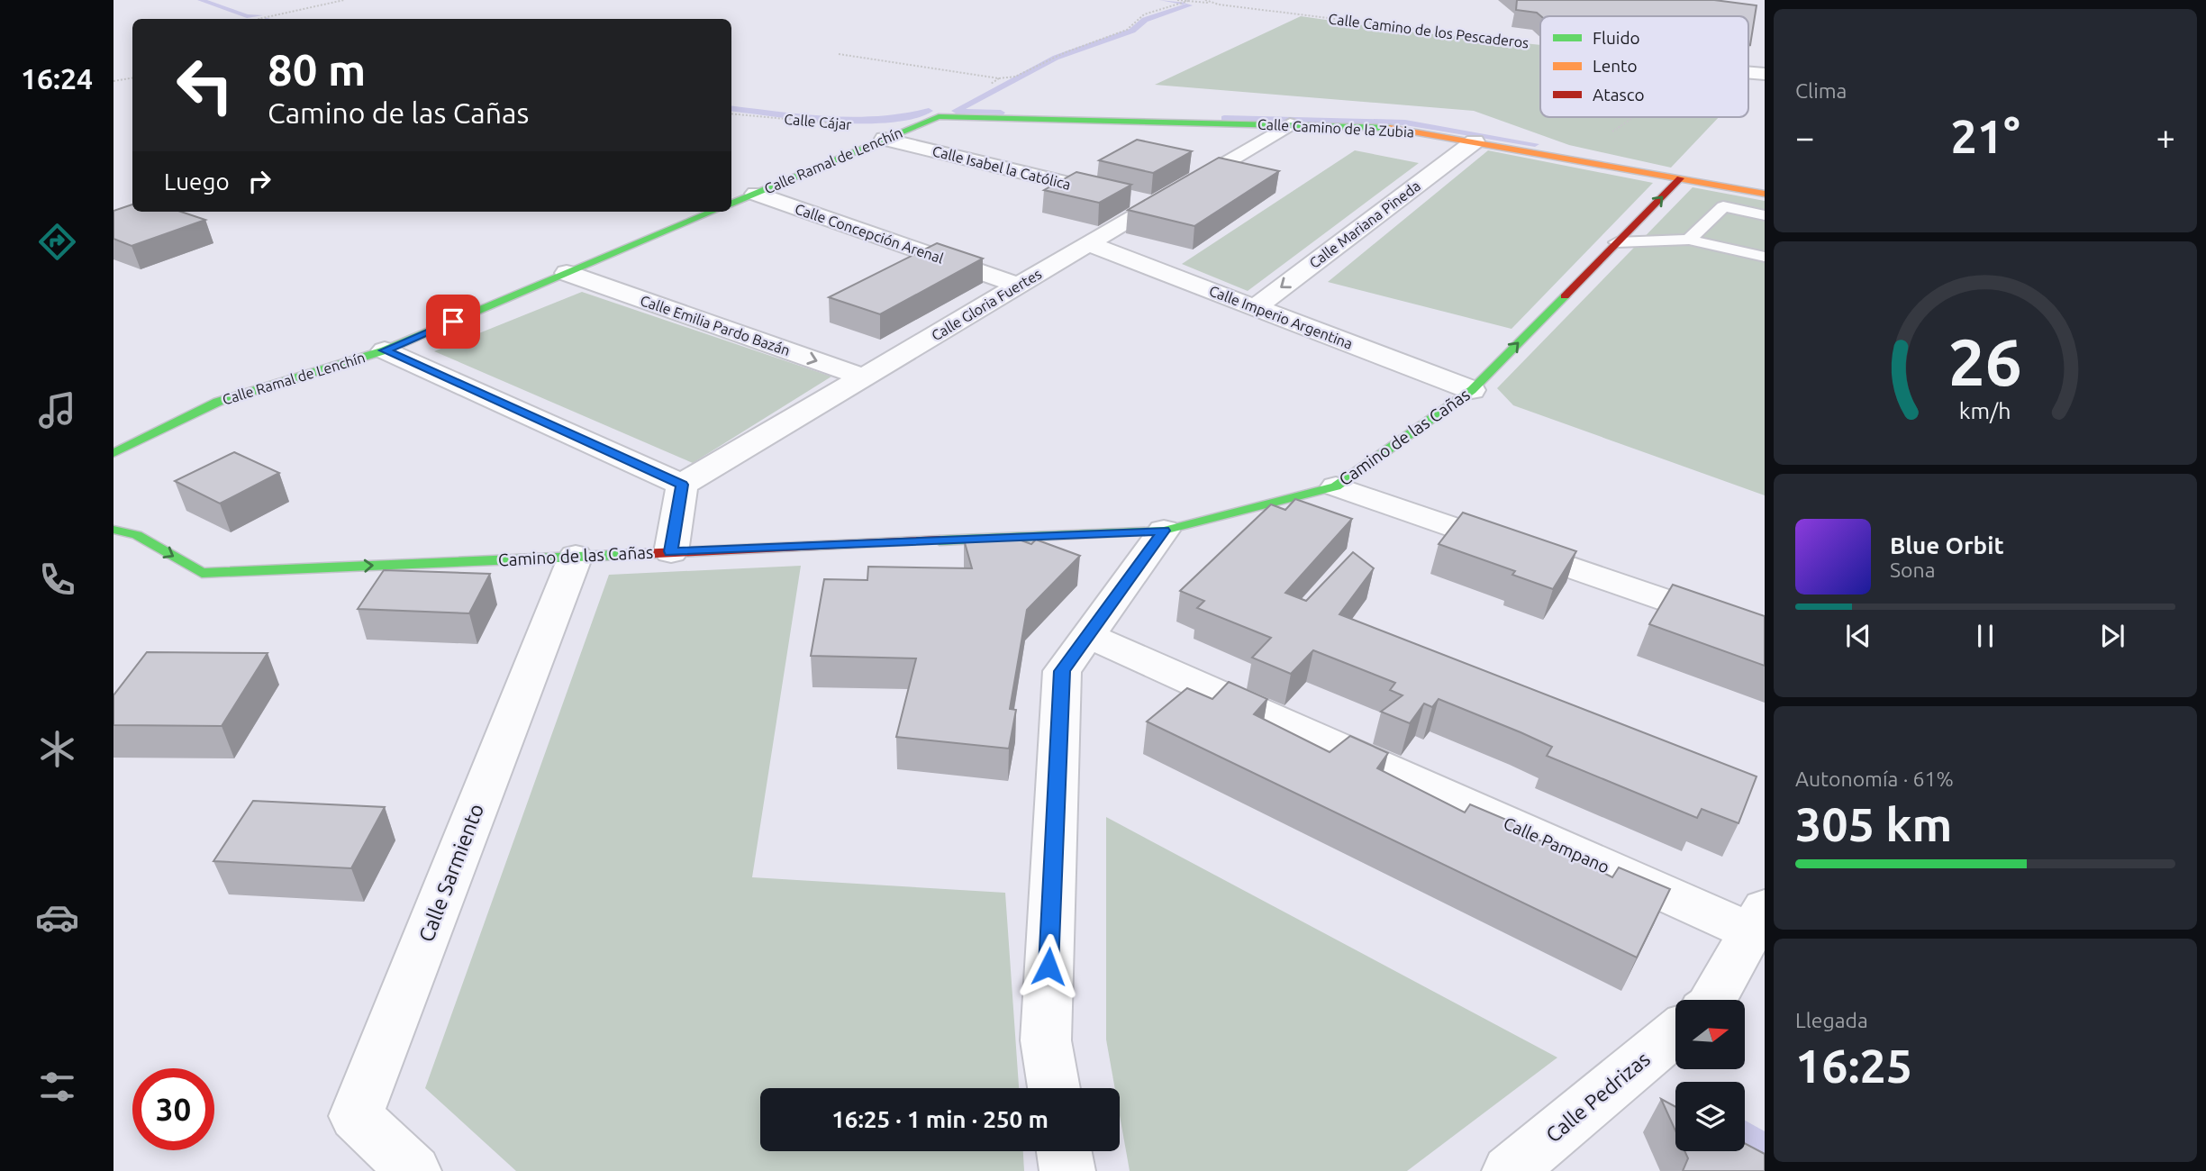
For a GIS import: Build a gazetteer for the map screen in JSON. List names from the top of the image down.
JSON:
{
  "streets": {
    "street": [
      "Calle Camino de los Pescaderos",
      "Calle Camino de la Zubia",
      "Calle Ramal de Lenchín",
      "Calle Isabel la Católica",
      "Calle Mariana Pineda",
      "Calle Concepción Arenal",
      "Calle Gloria Fuertes",
      "Calle Imperio Argentina",
      "Calle Emilia Pardo Bazán",
      "Camino de las Cañas",
      "Calle Pampano",
      "Calle Sarmiento",
      "Calle Pedrizas"
    ],
    "path": ["Calle Cájar"]
  },
  "crossings": [
    ["Calle Cájar", "Calle Ramal de Lenchín"],
    ["Calle Camino de la Zubia", "Calle Ramal de Lenchín"],
    ["Calle Camino de la Zubia", "Calle Mariana Pineda"],
    ["Calle Camino de la Zubia", "Calle Gloria Fuertes"],
    ["Calle Camino de la Zubia", "Camino de las Cañas"],
    ["Calle Ramal de Lenchín", "Calle Isabel la Católica"],
    ["Calle Ramal de Lenchín", "Calle Concepción Arenal"],
    ["Calle Ramal de Lenchín", "Calle Emilia Pardo Bazán"],
    ["Calle Isabel la Católica", "Calle Gloria Fuertes"],
    ["Calle Mariana Pineda", "Calle Imperio Argentina"],
    ["Calle Concepción Arenal", "Calle Gloria Fuertes"],
    ["Calle Gloria Fuertes", "Calle Imperio Argentina"],
    ["Calle Gloria Fuertes", "Calle Emilia Pardo Bazán"],
    ["Calle Imperio Argentina", "Camino de las Cañas"],
    ["Camino de las Cañas", "Calle Sarmiento"]
  ],
  "one_way": ["Calle Mariana Pineda", "Camino de las Cañas"],
  "legend": ["Fluido", "Lento", "Atasco"],
  "north": "right",
  "page": {
    "tabs": "16:24",
    "tile": [
      "Clima",
      ["Autonomía · 61%", "305 km"],
      ["Llegada", "16:25"]
    ],
    "turn": ["80 m", "Camino de las Cañas"],
    "heat": ["−", "21°", "+"],
    "then": "Luego",
    "song": ["Blue Orbit", "Sona"],
    "limit": "30",
    "trip": "16:25 · 1 min · 250 m",
    "gauge": ["26", "km/h"]
  }
}
